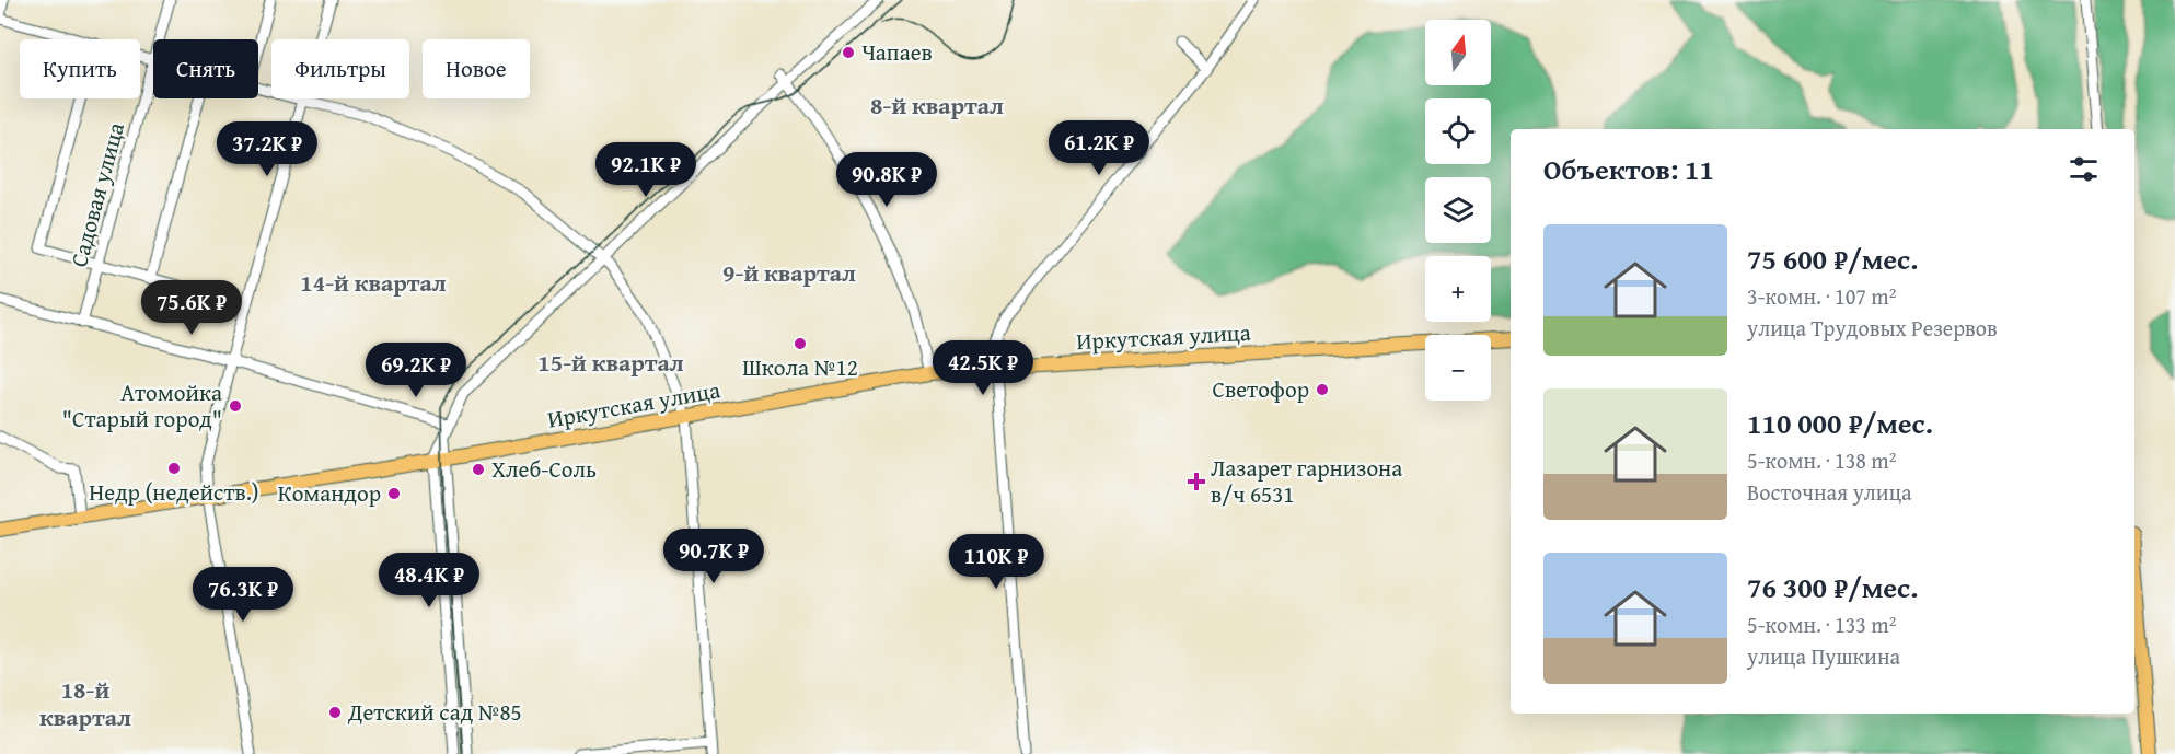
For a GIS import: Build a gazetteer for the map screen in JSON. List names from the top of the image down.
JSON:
{
  "streets": {
    "main road": ["Иркутская улица"],
    "street": ["Садовая улица"]
  },
  "districts": [
    "8-й квартал",
    "9-й квартал",
    "14-й квартал",
    "15-й квартал",
    "18-й квартал"
  ],
  "places": {
    "other": [
      "Чапаев",
      "Школа №12",
      "Светофор",
      "Атомойка \"Старый город\"",
      "Недр (недейств.)",
      "Хлеб-Соль",
      "Командор",
      "Детский сад №85"
    ],
    "health": ["Лазарет гарнизона в/ч 6531"]
  },
  "north": "top",
  "page": {
    "map_buttons": ["+", "−"],
    "chip": [
      "Купить",
      "Снять",
      "Фильтры",
      "Новое"
    ],
    "price": [
      "61.2K ₽",
      "37.2K ₽",
      "92.1K ₽",
      "90.8K ₽",
      "75.6K ₽",
      "42.5K ₽",
      "69.2K ₽",
      "90.7K ₽",
      "110K ₽",
      "48.4K ₽",
      "76.3K ₽"
    ],
    "heading": "Объектов: 11",
    "list": [
      {
        "name": "75 600 ₽/мес.",
        "note": "3-комн. · 107 m² · улица Трудовых Резервов"
      },
      {
        "name": "110 000 ₽/мес.",
        "note": "5-комн. · 138 m² · Восточная улица"
      },
      {
        "name": "76 300 ₽/мес.",
        "note": "5-комн. · 133 m² · улица Пушкина"
      }
    ]
  }
}
